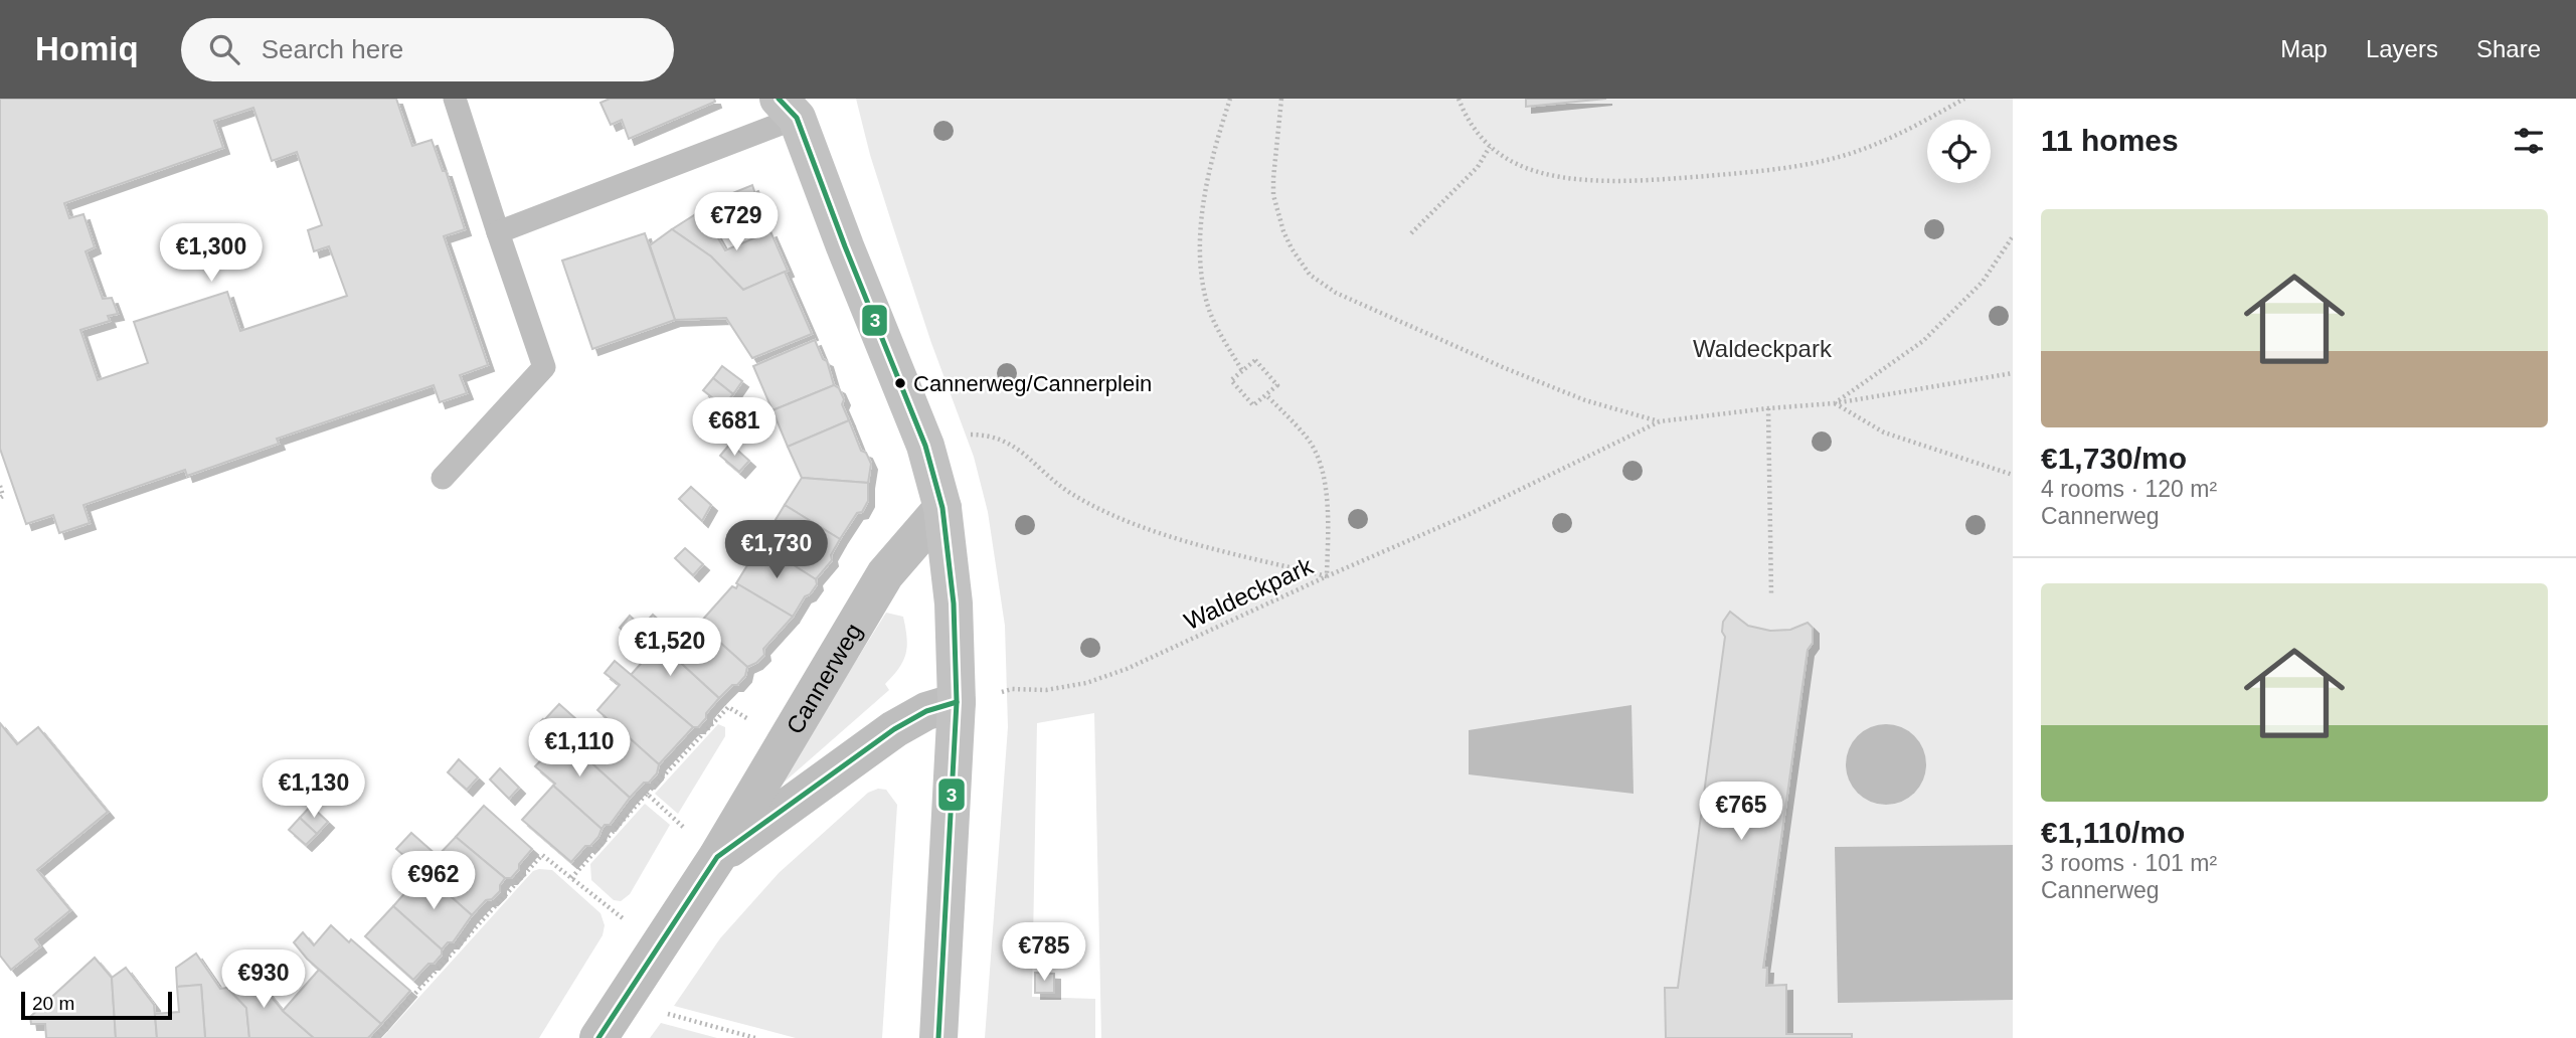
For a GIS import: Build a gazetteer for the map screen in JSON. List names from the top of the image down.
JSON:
{
  "streets": {
    "street": ["Cannerweg"],
    "path": ["Waldeckpark"]
  },
  "parks": ["Waldeckpark"],
  "places": ["Cannerweg/Cannerplein"],
  "lines": ["transit line 3"],
  "scale_bar": "20 m",
  "page": {
    "header": "Homiq",
    "search": "Search here",
    "nav": ["Map", "Layers", "Share"],
    "heading": "11 homes",
    "list": [
      {
        "name": "€1,730/mo",
        "note": "4 rooms · 120 m² · Cannerweg"
      },
      {
        "name": "€1,110/mo",
        "note": "3 rooms · 101 m² · Cannerweg"
      }
    ],
    "price": [
      "€729",
      "€1,300",
      "€681",
      "€1,730",
      "€1,520",
      "€1,110",
      "€1,130",
      "€765",
      "€962",
      "€785",
      "€930"
    ],
    "scale": "20 m"
  }
}
